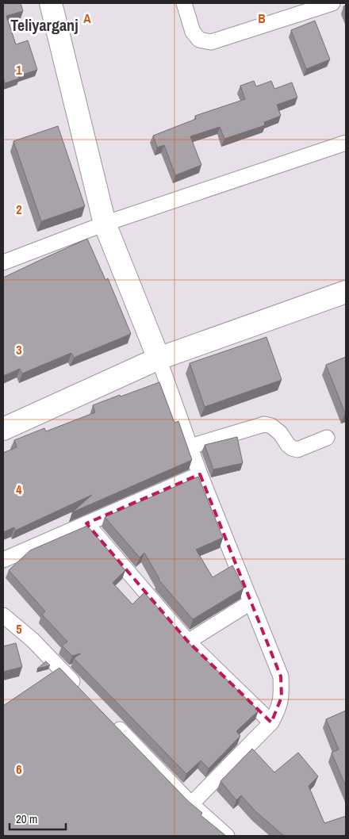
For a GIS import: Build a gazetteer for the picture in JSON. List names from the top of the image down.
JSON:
{
  "districts": ["Teliyarganj"],
  "scale_bar": "20 m",
  "grid": {
    "columns": ["A", "B"],
    "rows": [
      "1",
      "2",
      "3",
      "4",
      "5",
      "6"
    ]
  }
}
